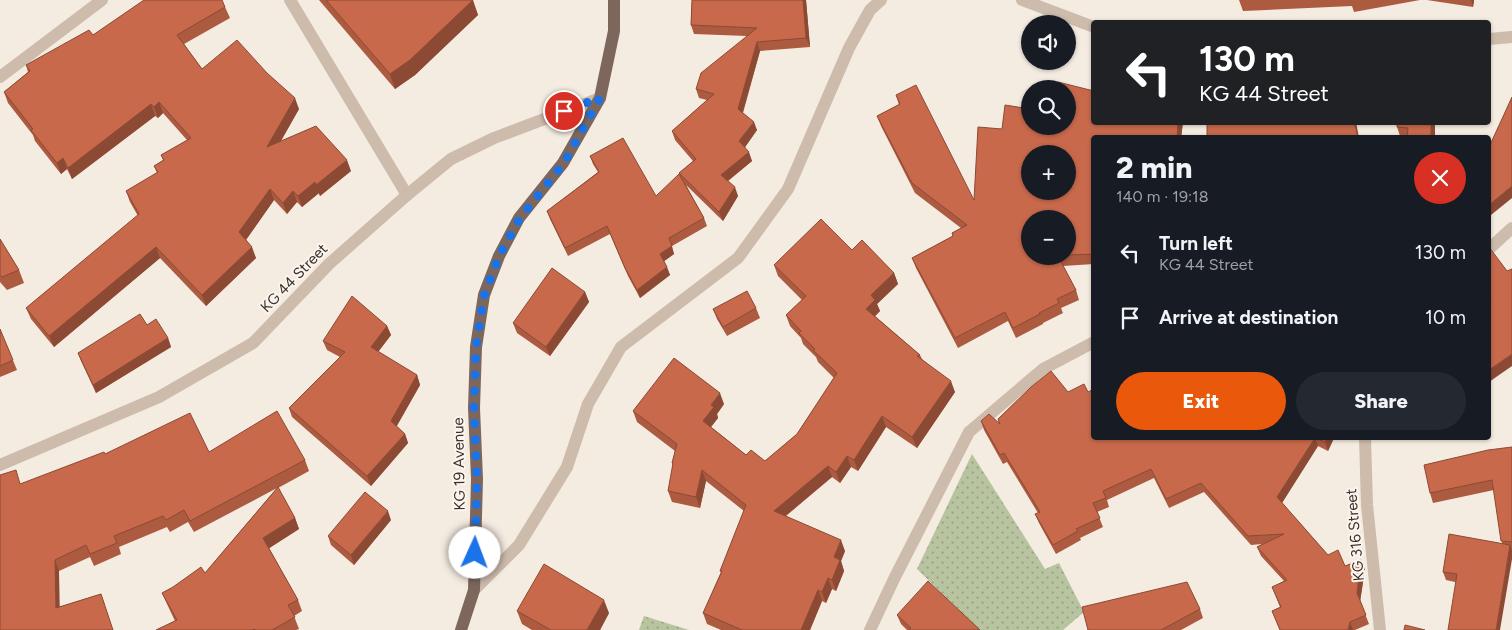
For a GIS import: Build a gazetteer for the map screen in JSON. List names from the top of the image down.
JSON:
{
  "streets": {
    "main road": ["KG 19 Avenue"],
    "street": ["KG 44 Street", "KG 316 Street"]
  },
  "crossings": [
    ["KG 44 Street", "KG 19 Avenue"]
  ],
  "page": {
    "map_buttons": ["+", "−"],
    "turn": ["130 m", "KG 44 Street"],
    "heading": ["2 min", "140 m · 19:18"],
    "list": [
      {
        "name": "Turn left",
        "note": "KG 44 Street",
        "value": "130 m"
      },
      {
        "name": "Arrive at destination",
        "value": "10 m"
      }
    ],
    "buttons": ["Exit", "Share"]
  }
}
